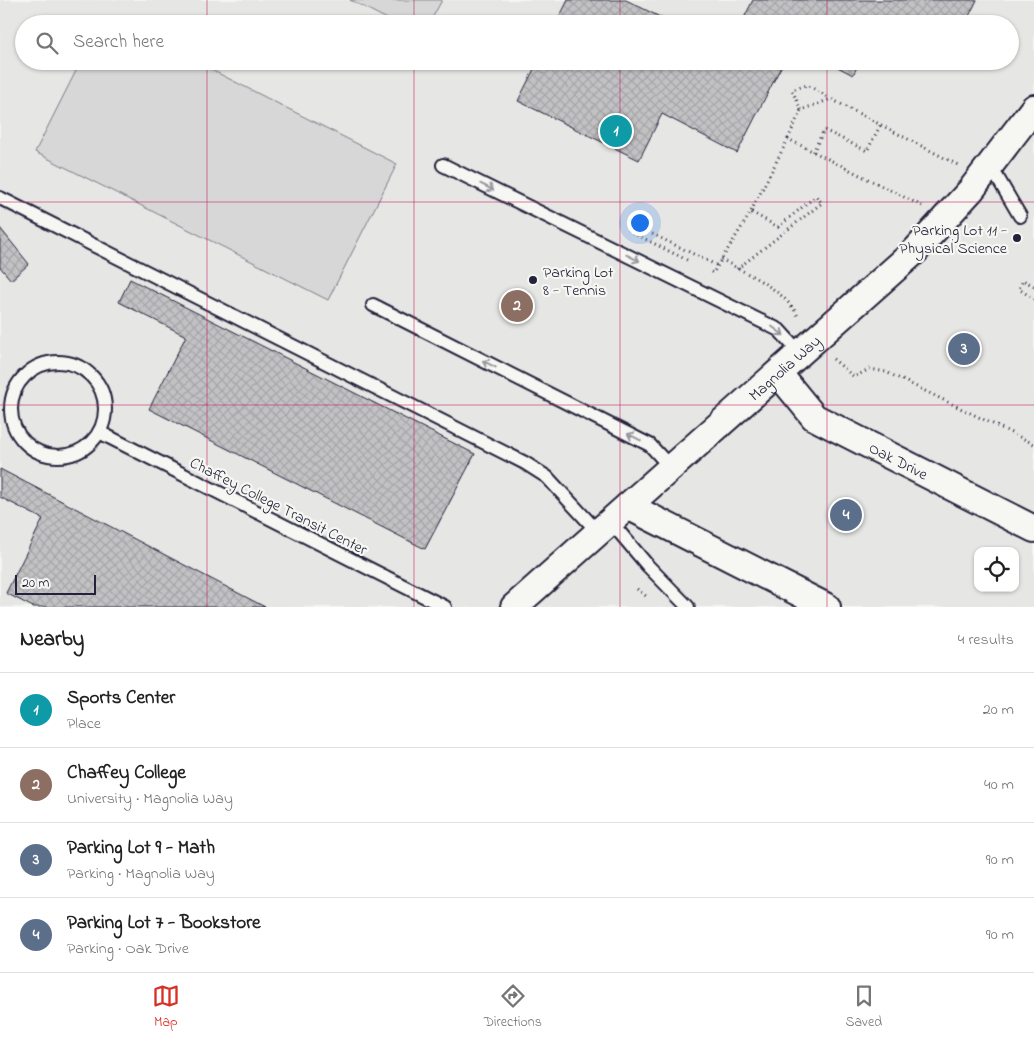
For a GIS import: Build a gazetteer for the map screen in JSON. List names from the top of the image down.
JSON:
{
  "streets": {
    "street": ["Magnolia Way", "Oak Drive"],
    "lane": ["Chaffey College Transit Center"]
  },
  "crossings": [
    ["Magnolia Way", "Oak Drive"]
  ],
  "places": ["Parking Lot 11 - Physical Science", "Parking Lot 8 - Tennis"],
  "scale_bar": "20 m",
  "page": {
    "search": "Search here",
    "pins": [
      "1",
      "2",
      "3",
      "4"
    ],
    "scale": "20 m",
    "heading": ["Nearby", "4 results"],
    "list": [
      {
        "mark": "1",
        "name": "Sports Center",
        "note": "Place",
        "value": "20 m"
      },
      {
        "mark": "2",
        "name": "Chaffey College",
        "note": "University · Magnolia Way",
        "value": "40 m"
      },
      {
        "mark": "3",
        "name": "Parking Lot 9 - Math",
        "note": "Parking · Magnolia Way",
        "value": "90 m"
      },
      {
        "mark": "4",
        "name": "Parking Lot 7 - Bookstore",
        "note": "Parking · Oak Drive",
        "value": "90 m"
      }
    ],
    "nav": ["Map", "Directions", "Saved"]
  }
}
